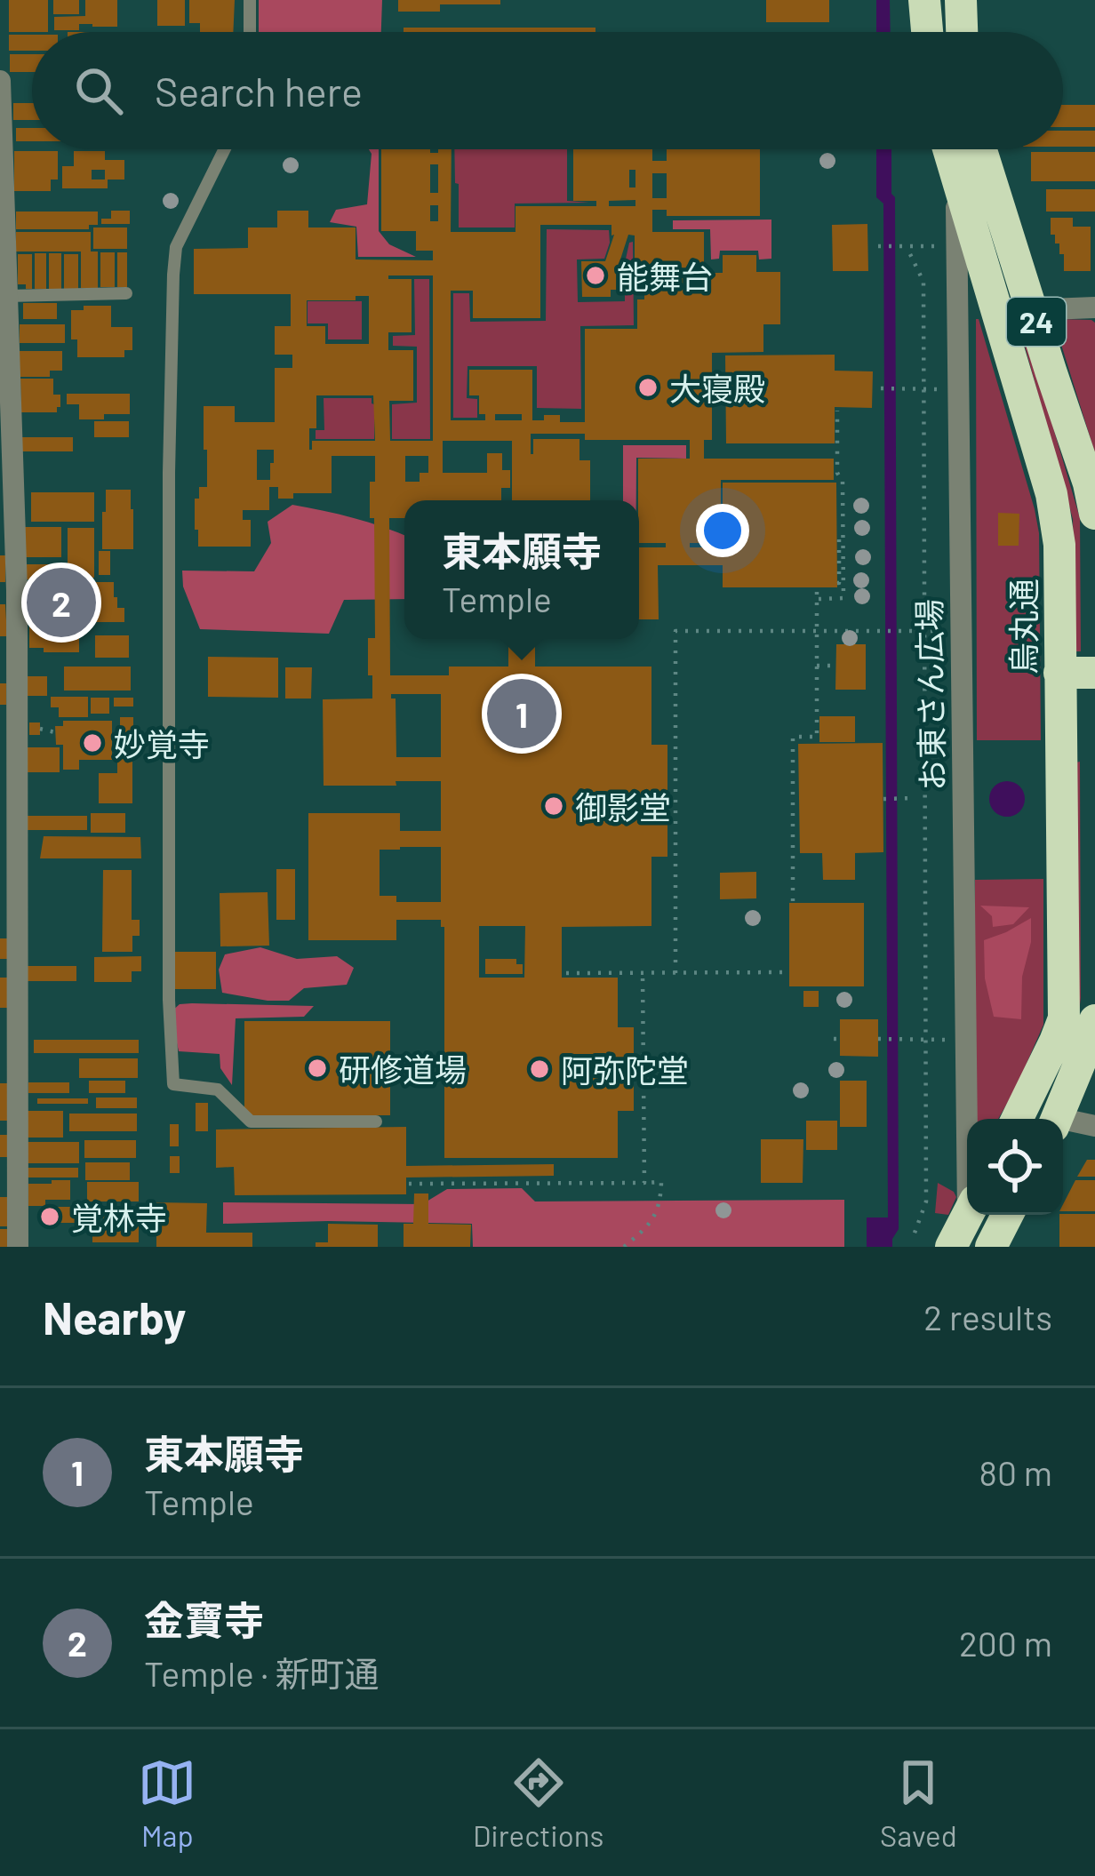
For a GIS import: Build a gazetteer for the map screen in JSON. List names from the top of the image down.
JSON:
{
  "streets": {
    "highway": ["24", "烏丸通"],
    "street": ["お東さん広場"]
  },
  "crossings": [
    ["烏丸通", "お東さん広場"]
  ],
  "places": [
    "能舞台",
    "大寝殿",
    "妙覚寺",
    "御影堂",
    "研修道場",
    "阿弥陀堂",
    "覚林寺"
  ],
  "page": {
    "search": "Search here",
    "popup": ["東本願寺", "Temple"],
    "pins": ["2", "1"],
    "heading": ["Nearby", "2 results"],
    "list": [
      {
        "mark": "1",
        "name": "東本願寺",
        "note": "Temple",
        "value": "80 m"
      },
      {
        "mark": "2",
        "name": "金寶寺",
        "note": "Temple · 新町通",
        "value": "200 m"
      }
    ],
    "nav": ["Map", "Directions", "Saved"]
  }
}
